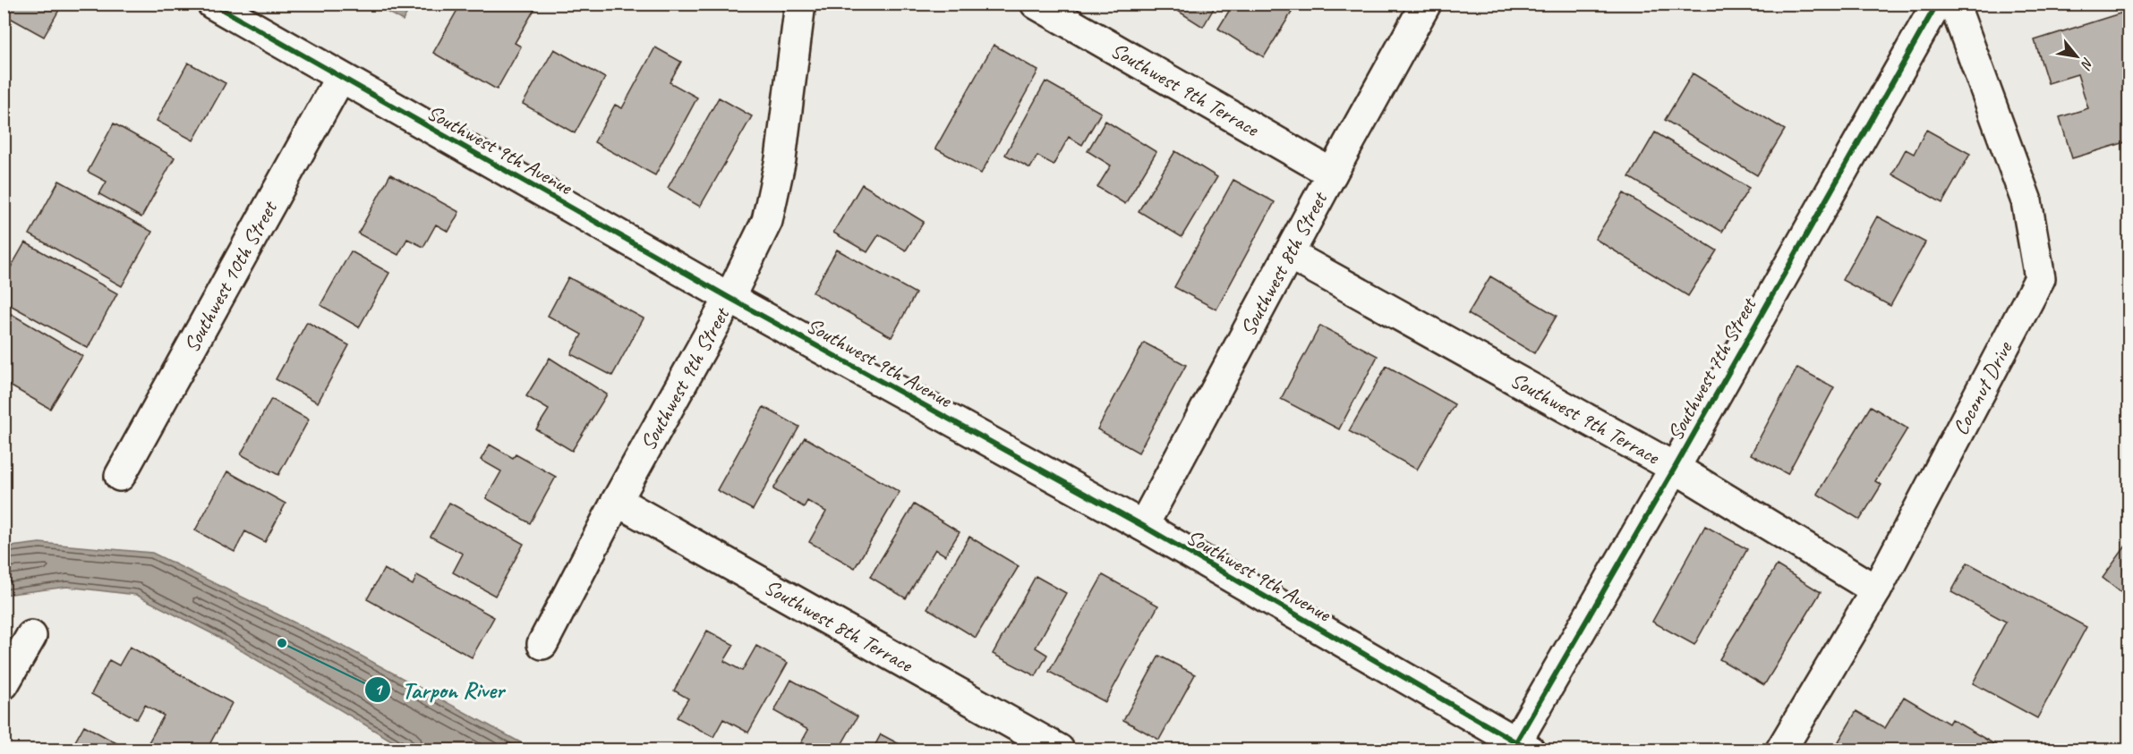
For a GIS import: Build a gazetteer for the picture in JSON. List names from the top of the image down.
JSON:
{
  "streets": {
    "street": [
      "Southwest 9th Terrace",
      "Southwest 9th Avenue",
      "Southwest 8th Street",
      "Southwest 10th Street",
      "Southwest 7th Street",
      "Southwest 9th Street",
      "Coconut Drive",
      "Southwest 8th Terrace"
    ]
  },
  "crossings": [
    ["Southwest 9th Terrace", "Southwest 8th Street"],
    ["Southwest 9th Terrace", "Southwest 7th Street"],
    ["Southwest 9th Terrace", "Coconut Drive"],
    ["Southwest 9th Avenue", "Southwest 8th Street"],
    ["Southwest 9th Avenue", "Southwest 10th Street"],
    ["Southwest 9th Avenue", "Southwest 7th Street"],
    ["Southwest 9th Avenue", "Southwest 9th Street"],
    ["Southwest 9th Street", "Southwest 8th Terrace"]
  ],
  "places": ["Tarpon River"],
  "north": "bottom right"
}
